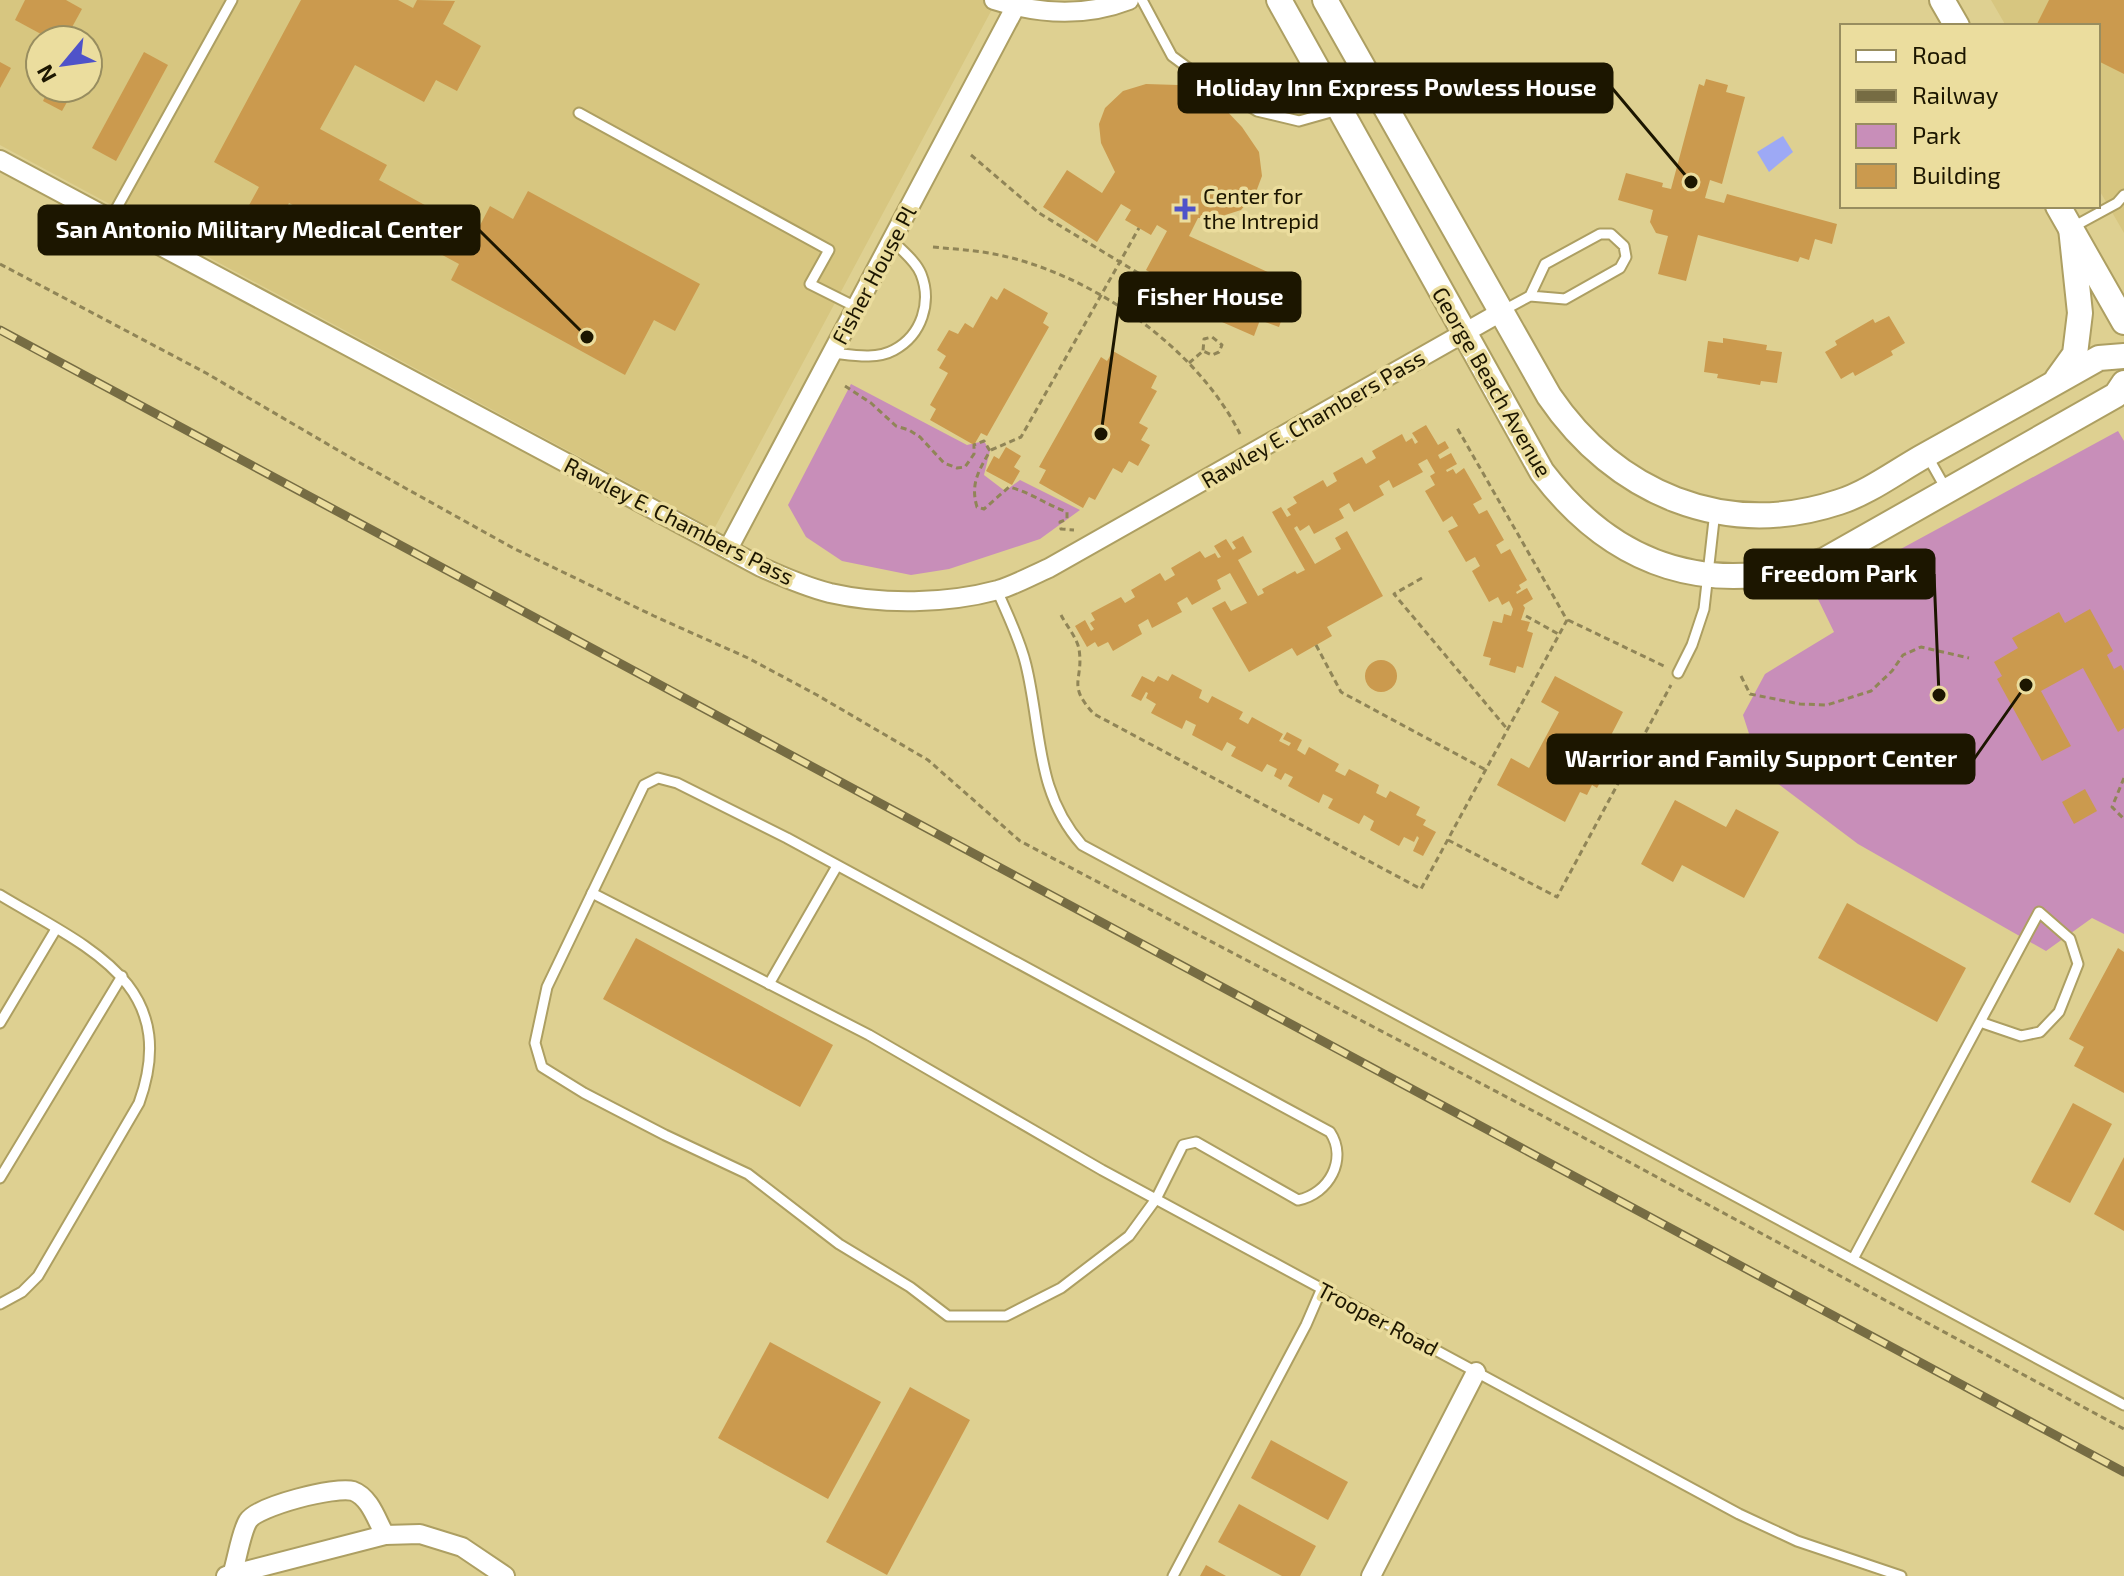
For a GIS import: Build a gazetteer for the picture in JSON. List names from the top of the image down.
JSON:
{
  "streets": {
    "street": ["Fisher House Pl", "George Beach Avenue", "Rawley E. Chambers Pass"],
    "lane": ["Trooper Road"]
  },
  "crossings": [
    ["Fisher House Pl", "Rawley E. Chambers Pass"],
    ["George Beach Avenue", "Rawley E. Chambers Pass"]
  ],
  "places": {
    "other": [
      "Holiday Inn Express Powless House",
      "San Antonio Military Medical Center",
      "Fisher House",
      "Warrior and Family Support Center",
      "Freedom Park"
    ],
    "health": ["Center for the Intrepid"]
  },
  "legend": [
    "Road",
    "Railway",
    "Park",
    "Building"
  ],
  "north": "bottom left"
}
